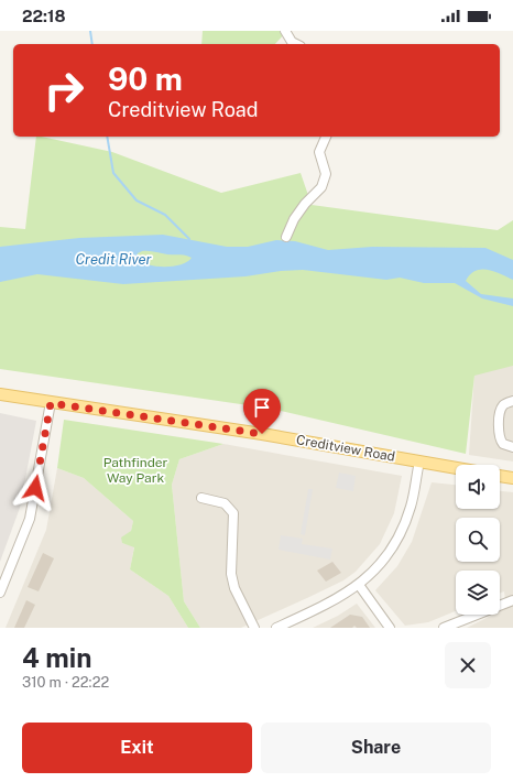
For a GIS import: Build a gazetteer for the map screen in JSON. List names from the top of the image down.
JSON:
{
  "streets": {
    "main road": ["Creditview Road"]
  },
  "water": ["Credit River"],
  "parks": ["Pathfinder Way Park"],
  "page": {
    "status": "22:18",
    "turn": ["90 m", "Creditview Road"],
    "heading": ["4 min", "310 m · 22:22"],
    "buttons": ["Exit", "Share"]
  }
}
